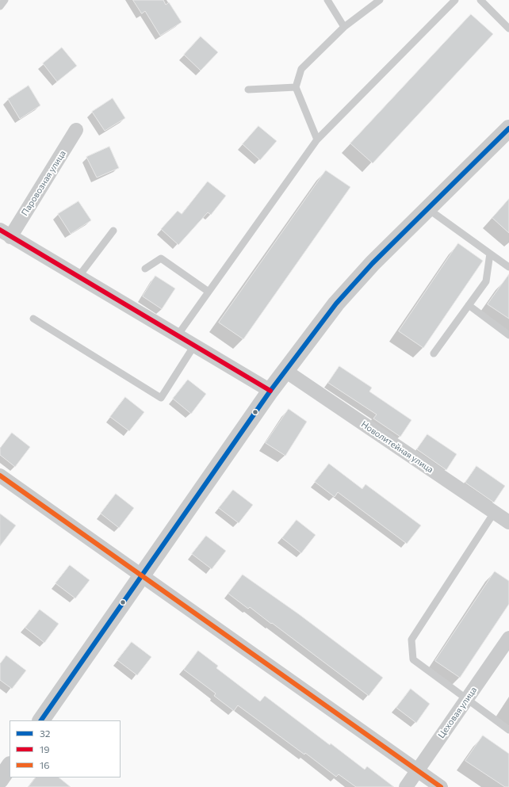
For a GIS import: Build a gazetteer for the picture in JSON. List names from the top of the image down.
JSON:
{
  "streets": {
    "street": ["Паровозная улица", "Новолитейная улица", "Цеховая улица"]
  },
  "lines": ["transit line 32", "transit line 19", "transit line 16"],
  "legend": ["32", "19", "16"]
}
